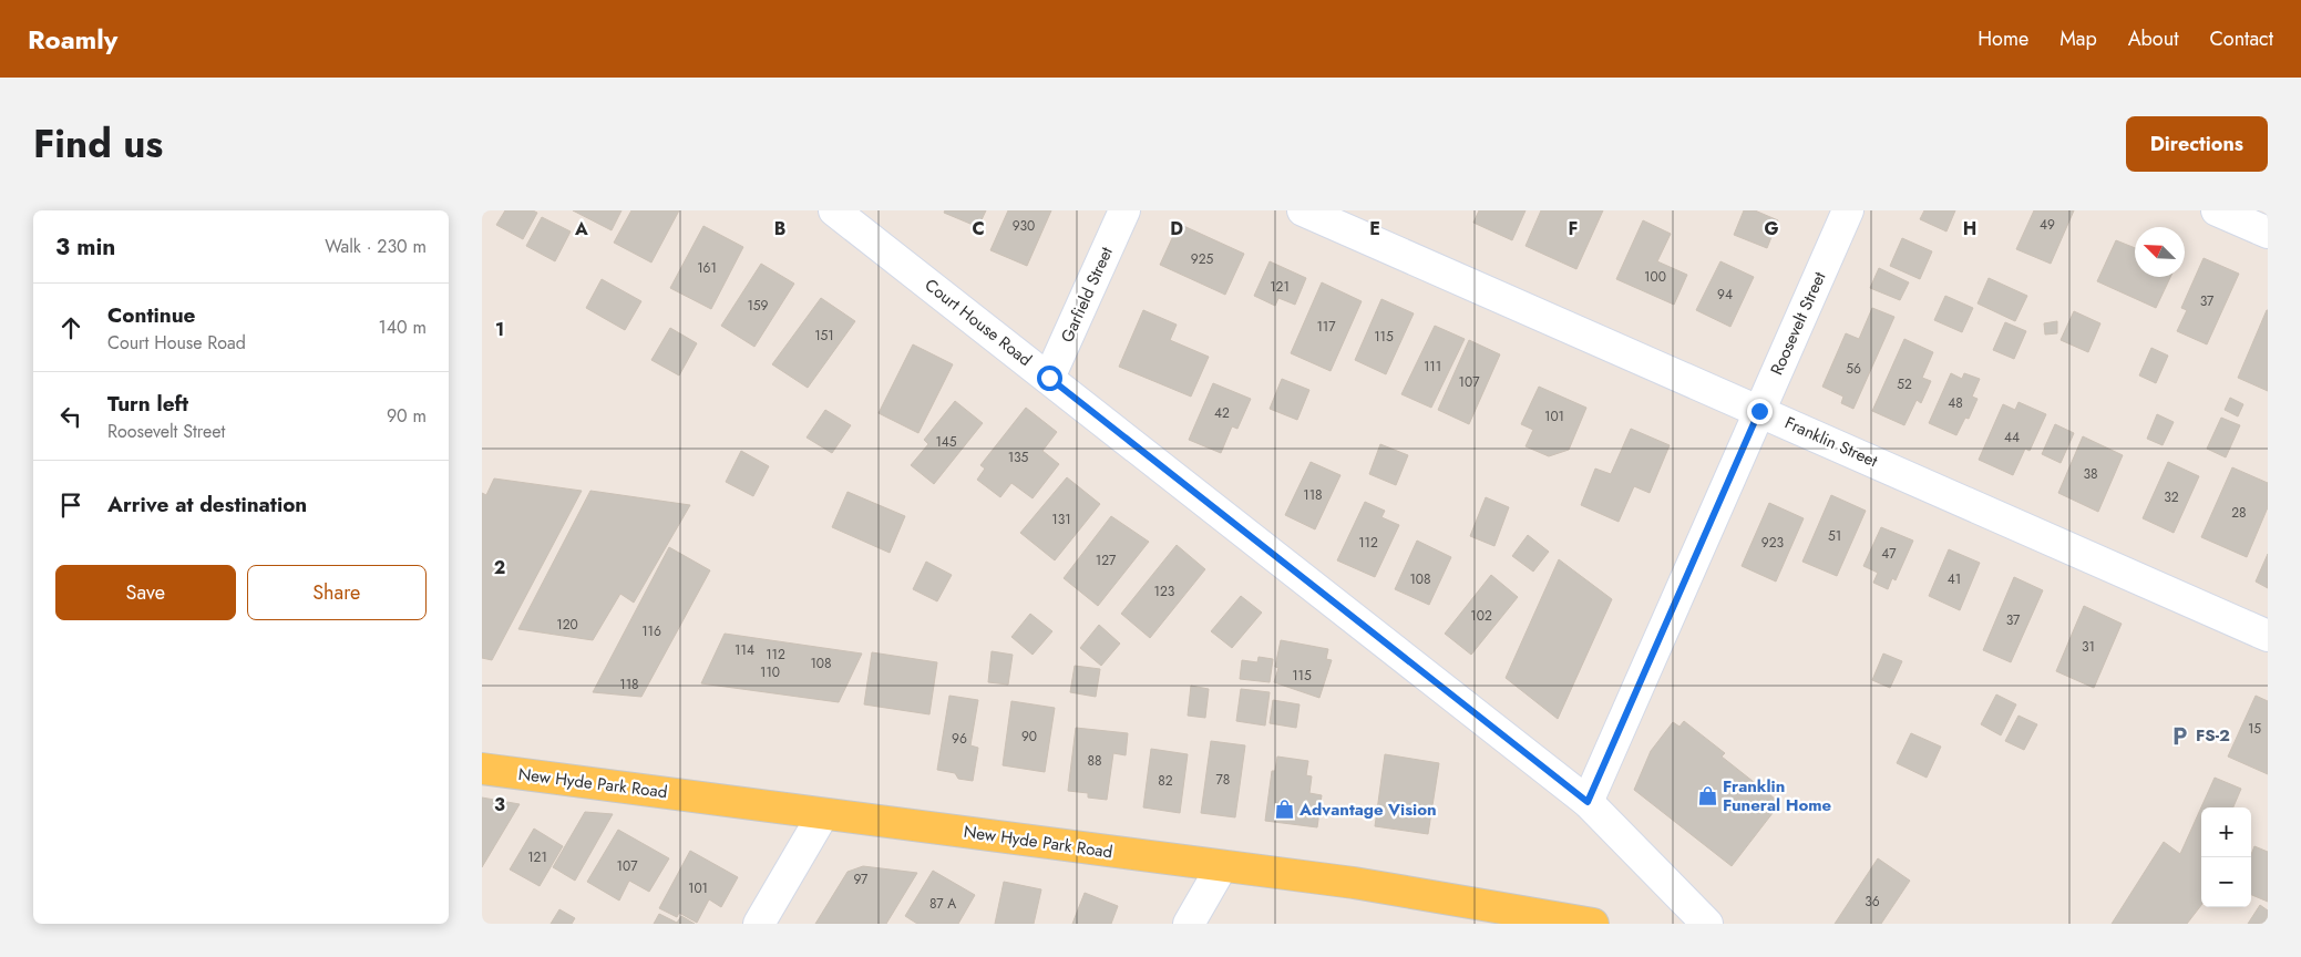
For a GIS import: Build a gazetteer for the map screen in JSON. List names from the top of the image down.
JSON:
{
  "streets": {
    "main road": ["New Hyde Park Road"],
    "street": [
      "Garfield Street",
      "Court House Road",
      "Roosevelt Street",
      "Franklin Street"
    ]
  },
  "crossings": [
    ["Garfield Street", "Court House Road"],
    ["Court House Road", "Roosevelt Street"],
    ["Roosevelt Street", "Franklin Street"]
  ],
  "places": {
    "parking": ["FS-2"],
    "shop": ["Franklin Funeral Home", "Advantage Vision"]
  },
  "house_numbers": [
    "49",
    "930",
    "925",
    "161",
    "100",
    "121",
    "94",
    "37",
    "159",
    "117",
    "151",
    "115",
    "111",
    "56",
    "107",
    "52",
    "48",
    "42",
    "101",
    "44",
    "145",
    "135",
    "38",
    "118",
    "32",
    "28",
    "131",
    "51",
    "112",
    "923",
    "47",
    "127",
    "108",
    "41",
    "123",
    "102",
    "37",
    "120",
    "116",
    "31",
    "114",
    "112",
    "108",
    "110",
    "115",
    "118",
    "15",
    "90",
    "96",
    "88",
    "78",
    "82",
    "121",
    "107",
    "97",
    "101",
    "36",
    "87 A"
  ],
  "north": "top left",
  "page": {
    "header": "Roamly",
    "nav": [
      "Home",
      "Map",
      "About",
      "Contact"
    ],
    "title": "Find us",
    "buttons": [
      "Directions",
      ["Save", "Share"]
    ],
    "heading": ["3 min", "Walk · 230 m"],
    "list": [
      ["Continue", "Court House Road", "140 m"],
      ["Turn left", "Roosevelt Street", "90 m"],
      "Arrive at destination"
    ],
    "map_buttons": ["+", "−"]
  },
  "grid": {
    "columns": [
      "A",
      "B",
      "C",
      "D",
      "E",
      "F",
      "G",
      "H"
    ],
    "rows": ["1", "2", "3"]
  }
}
